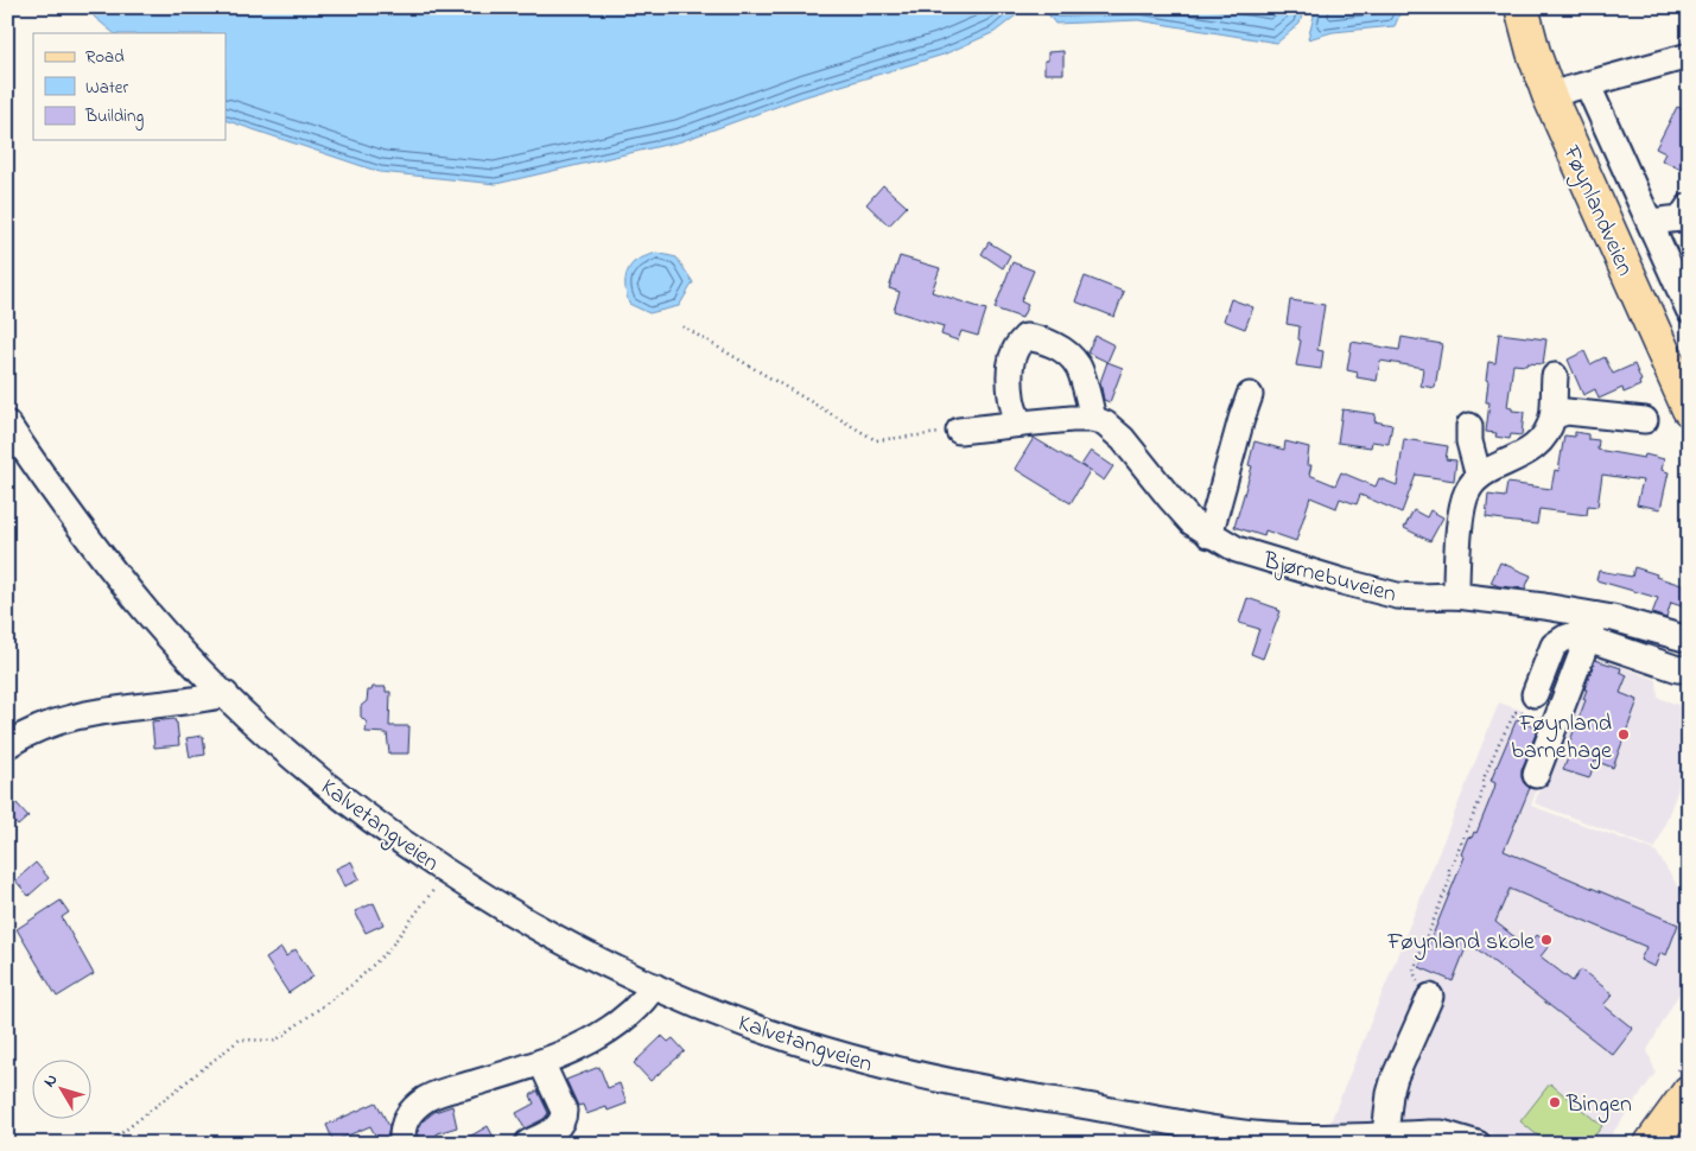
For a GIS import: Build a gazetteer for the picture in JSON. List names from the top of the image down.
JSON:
{
  "streets": {
    "main road": ["Føynlandveien"],
    "street": ["Bjørnebuveien", "Kalvetangveien"]
  },
  "places": ["Føynland barnehage", "Føynland skole", "Bingen"],
  "legend": ["Road", "Water", "Building"],
  "north": "top left"
}
